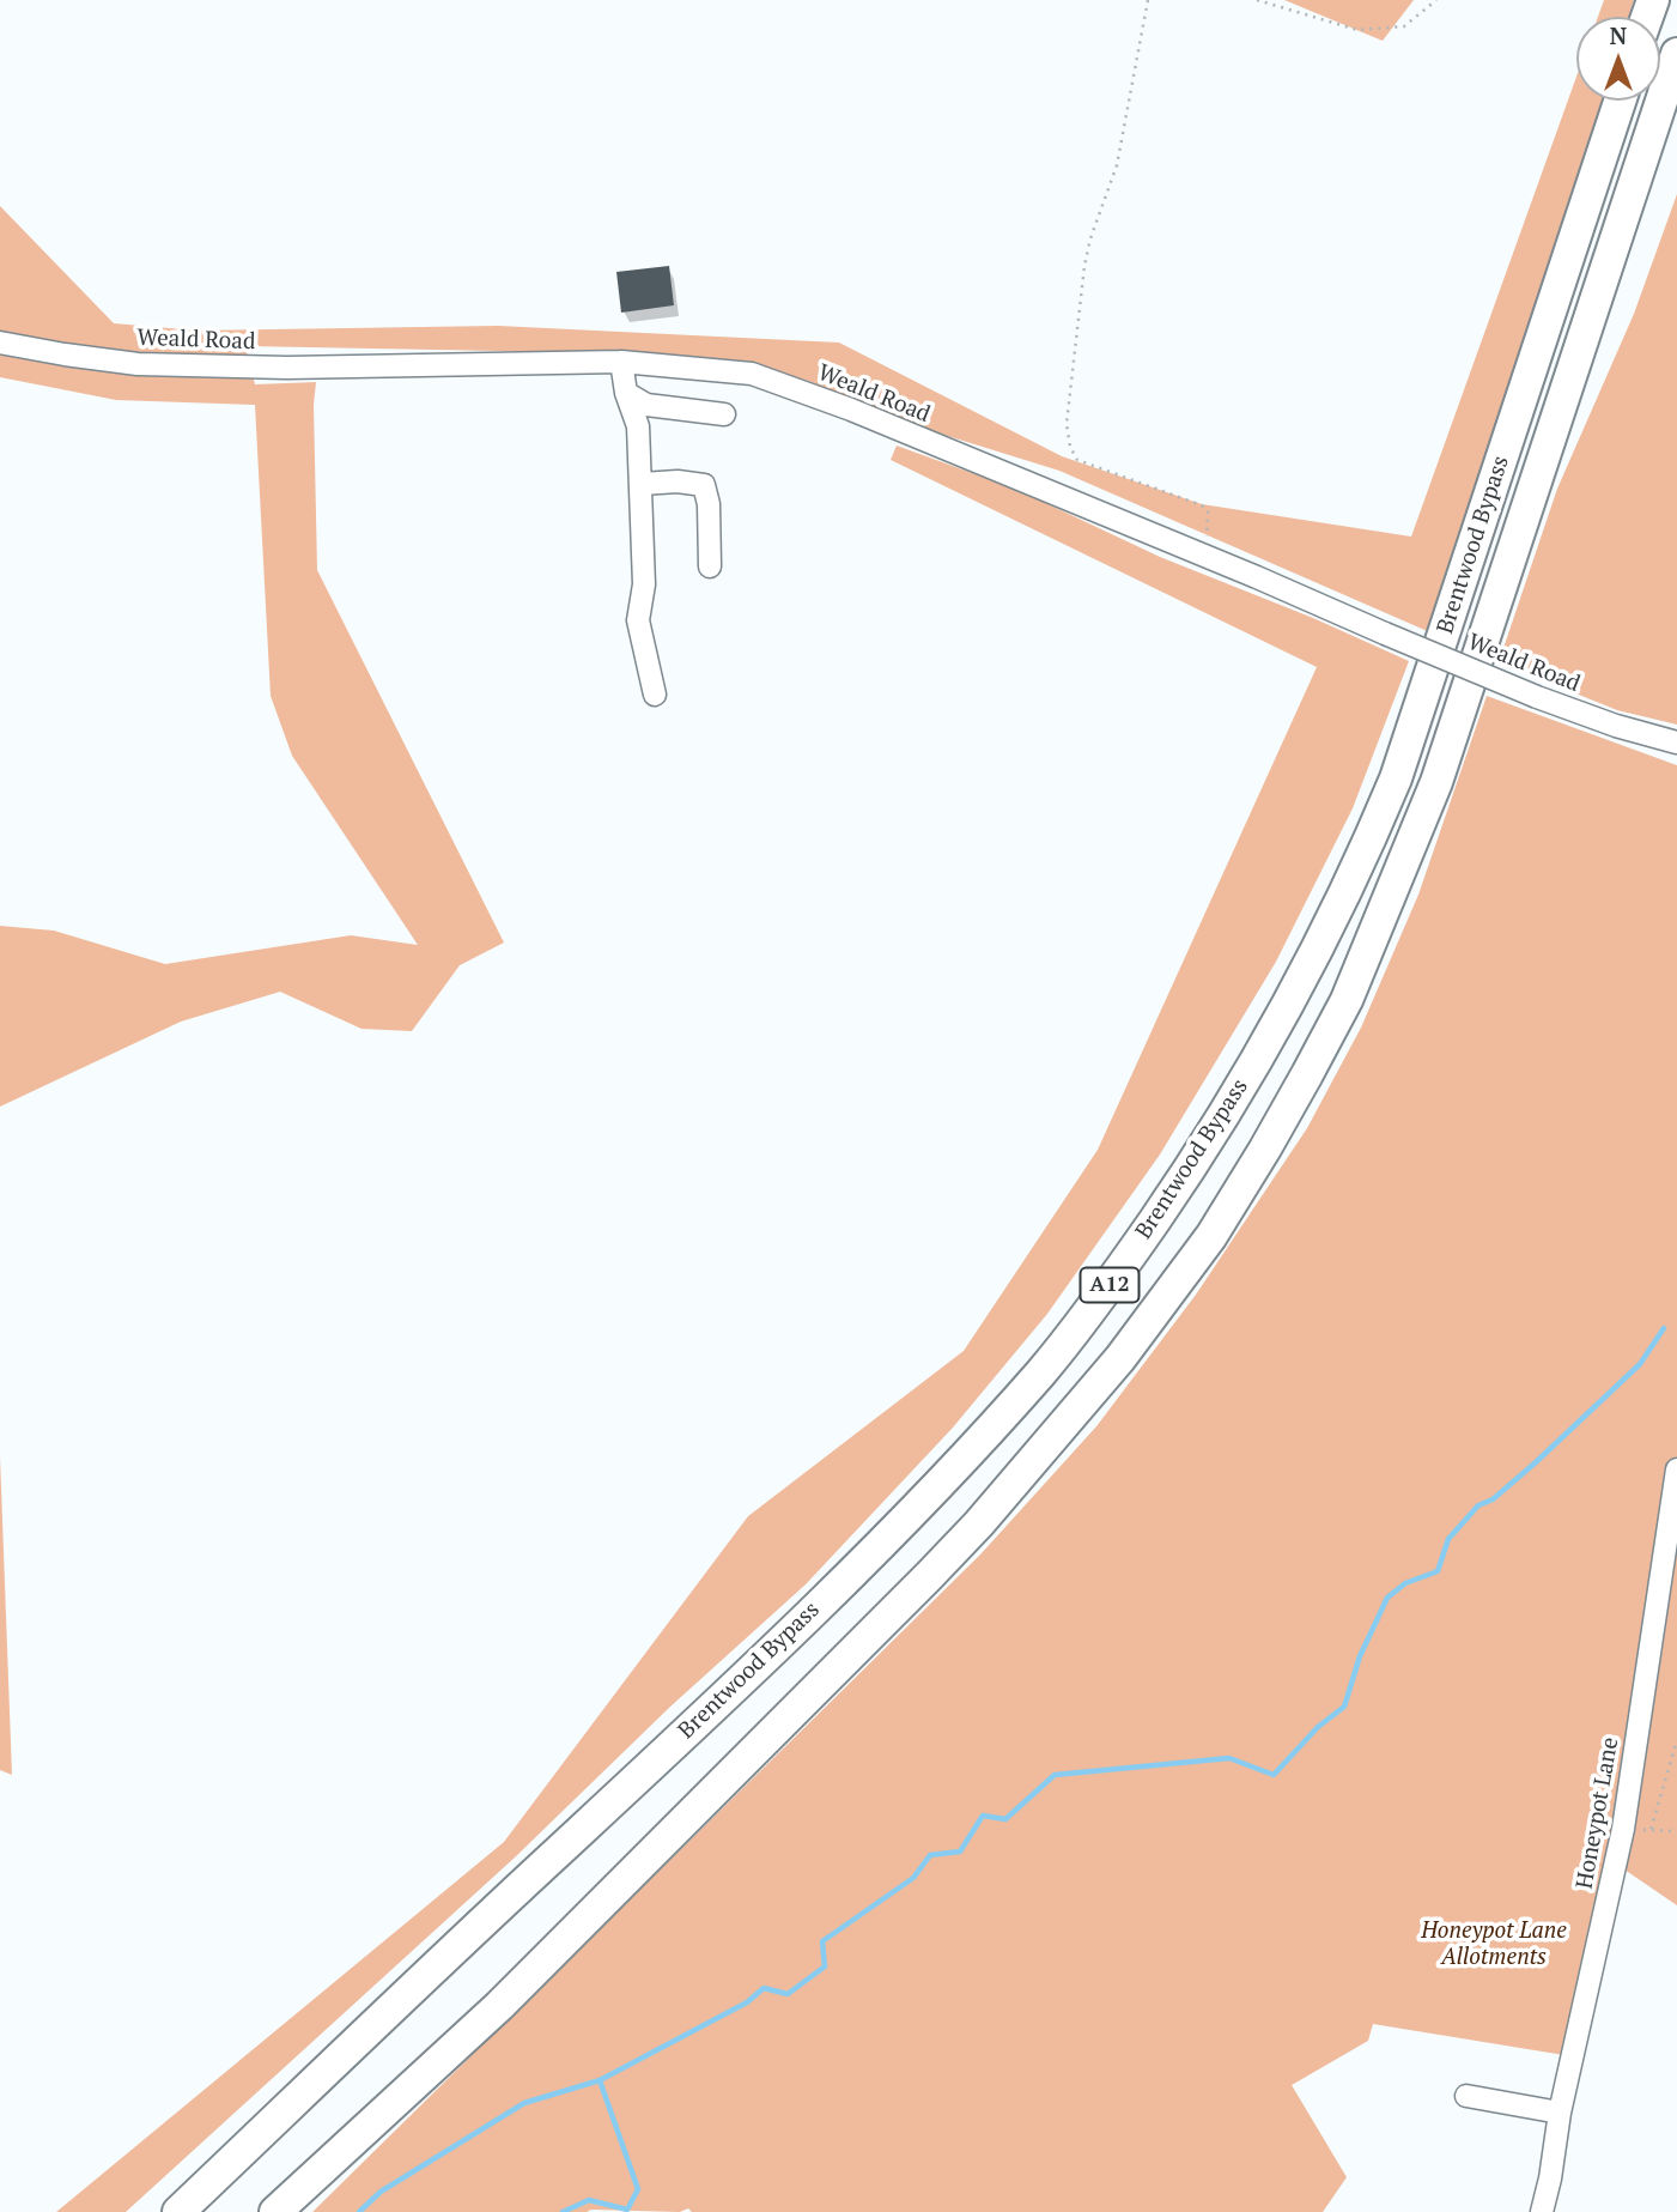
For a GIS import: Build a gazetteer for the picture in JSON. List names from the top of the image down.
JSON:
{
  "streets": {
    "highway": ["Brentwood Bypass", "A12"],
    "street": ["Weald Road", "Honeypot Lane"]
  },
  "parks": ["Honeypot Lane Allotments"],
  "north": "top"
}
